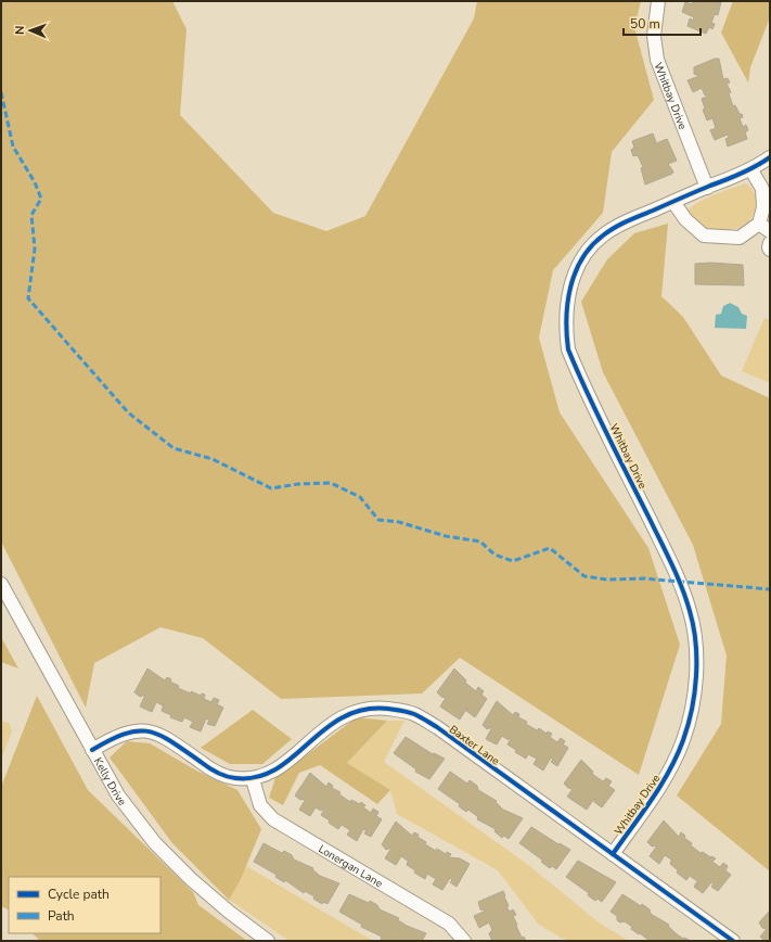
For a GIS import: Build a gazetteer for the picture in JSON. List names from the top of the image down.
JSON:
{
  "streets": {
    "street": [
      "Whitbay Drive",
      "Baxter Lane",
      "Kelly Drive",
      "Lonergan Lane"
    ]
  },
  "crossings": [
    ["Whitbay Drive", "Baxter Lane"],
    ["Baxter Lane", "Kelly Drive"],
    ["Baxter Lane", "Lonergan Lane"]
  ],
  "legend": ["Cycle path", "Path"],
  "scale_bar": "50 m",
  "north": "left"
}
